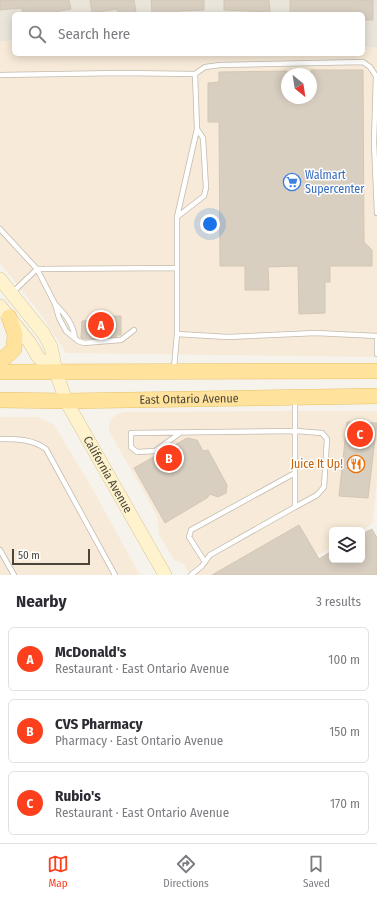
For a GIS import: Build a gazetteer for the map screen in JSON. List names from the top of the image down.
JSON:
{
  "streets": {
    "main road": ["East Ontario Avenue", "California Avenue"]
  },
  "crossings": [
    ["East Ontario Avenue", "California Avenue"]
  ],
  "places": {
    "supermarket": ["Walmart Supercenter"],
    "restaurant": ["Juice It Up!"]
  },
  "scale_bar": "50 m",
  "north": "bottom right",
  "page": {
    "search": "Search here",
    "pins": ["A", "C", "B"],
    "scale": "50 m",
    "heading": ["Nearby", "3 results"],
    "list": [
      {
        "mark": "A",
        "name": "McDonald's",
        "note": "Restaurant · East Ontario Avenue",
        "value": "100 m"
      },
      {
        "mark": "B",
        "name": "CVS Pharmacy",
        "note": "Pharmacy · East Ontario Avenue",
        "value": "150 m"
      },
      {
        "mark": "C",
        "name": "Rubio's",
        "note": "Restaurant · East Ontario Avenue",
        "value": "170 m"
      }
    ],
    "nav": ["Map", "Directions", "Saved"]
  }
}
